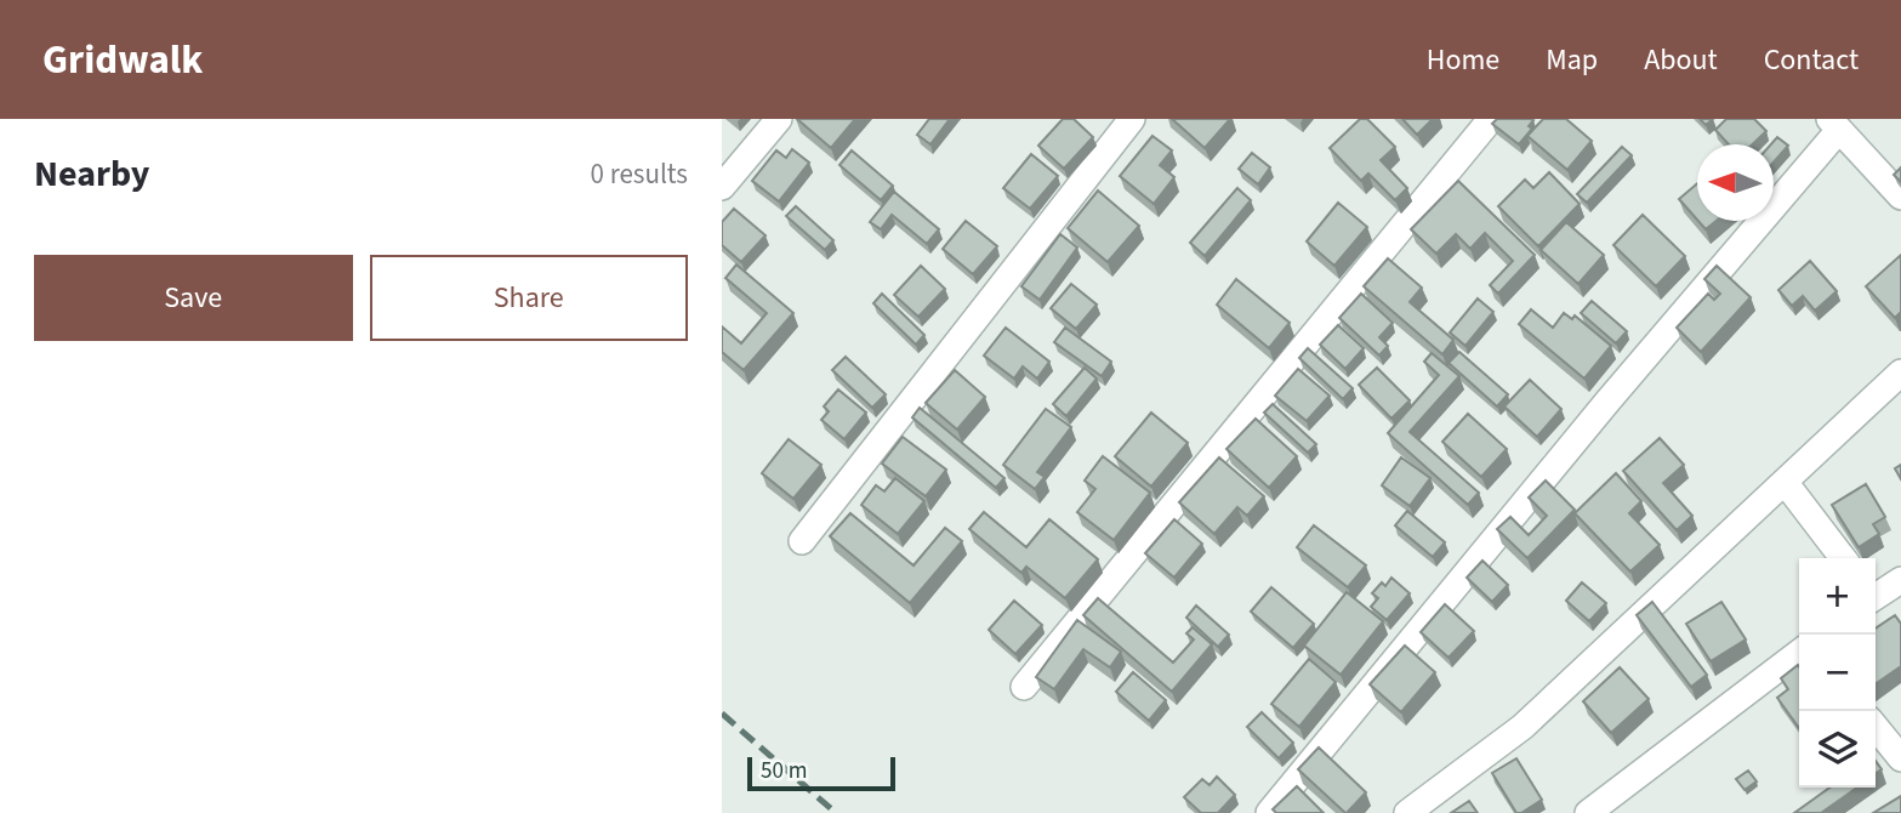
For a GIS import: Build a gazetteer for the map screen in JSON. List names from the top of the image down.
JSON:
{
  "scale_bar": "50 m",
  "north": "left",
  "page": {
    "header": "Gridwalk",
    "nav": [
      "Home",
      "Map",
      "About",
      "Contact"
    ],
    "heading": ["Nearby", "0 results"],
    "buttons": ["Save", "Share"],
    "map_buttons": ["+", "−"],
    "scale": "50 m"
  }
}
